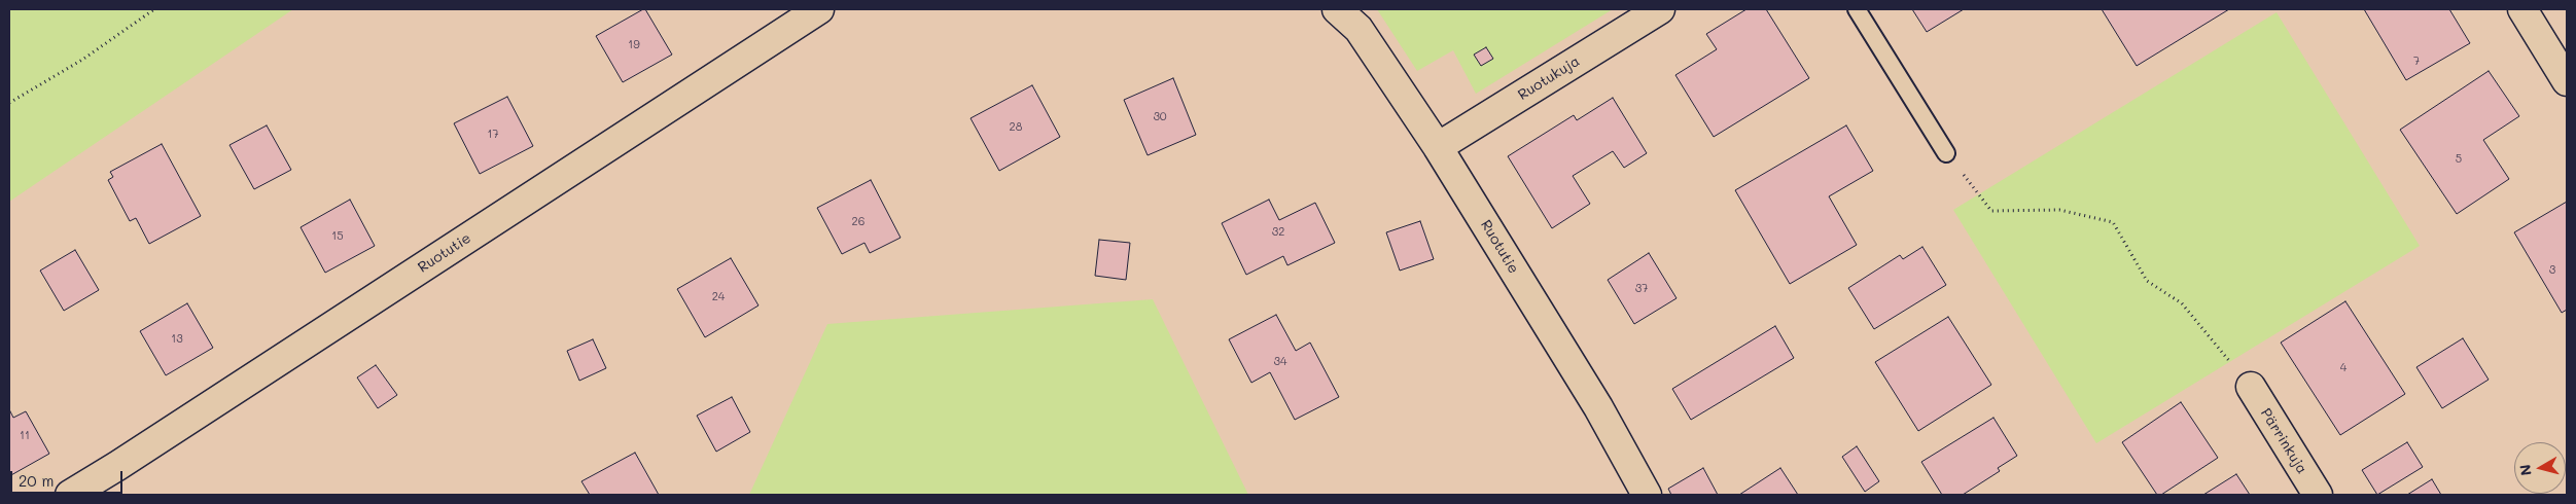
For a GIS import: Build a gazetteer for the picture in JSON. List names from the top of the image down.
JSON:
{
  "streets": {
    "street": ["Ruotukuja", "Ruotutie", "Pärrinkuja"]
  },
  "crossings": [
    ["Ruotukuja", "Ruotutie"]
  ],
  "house_numbers": [
    "19",
    "7",
    "30",
    "28",
    "17",
    "5",
    "26",
    "32",
    "15",
    "3",
    "37",
    "24",
    "13",
    "34",
    "4",
    "11"
  ],
  "scale_bar": "20 m",
  "north": "left"
}
